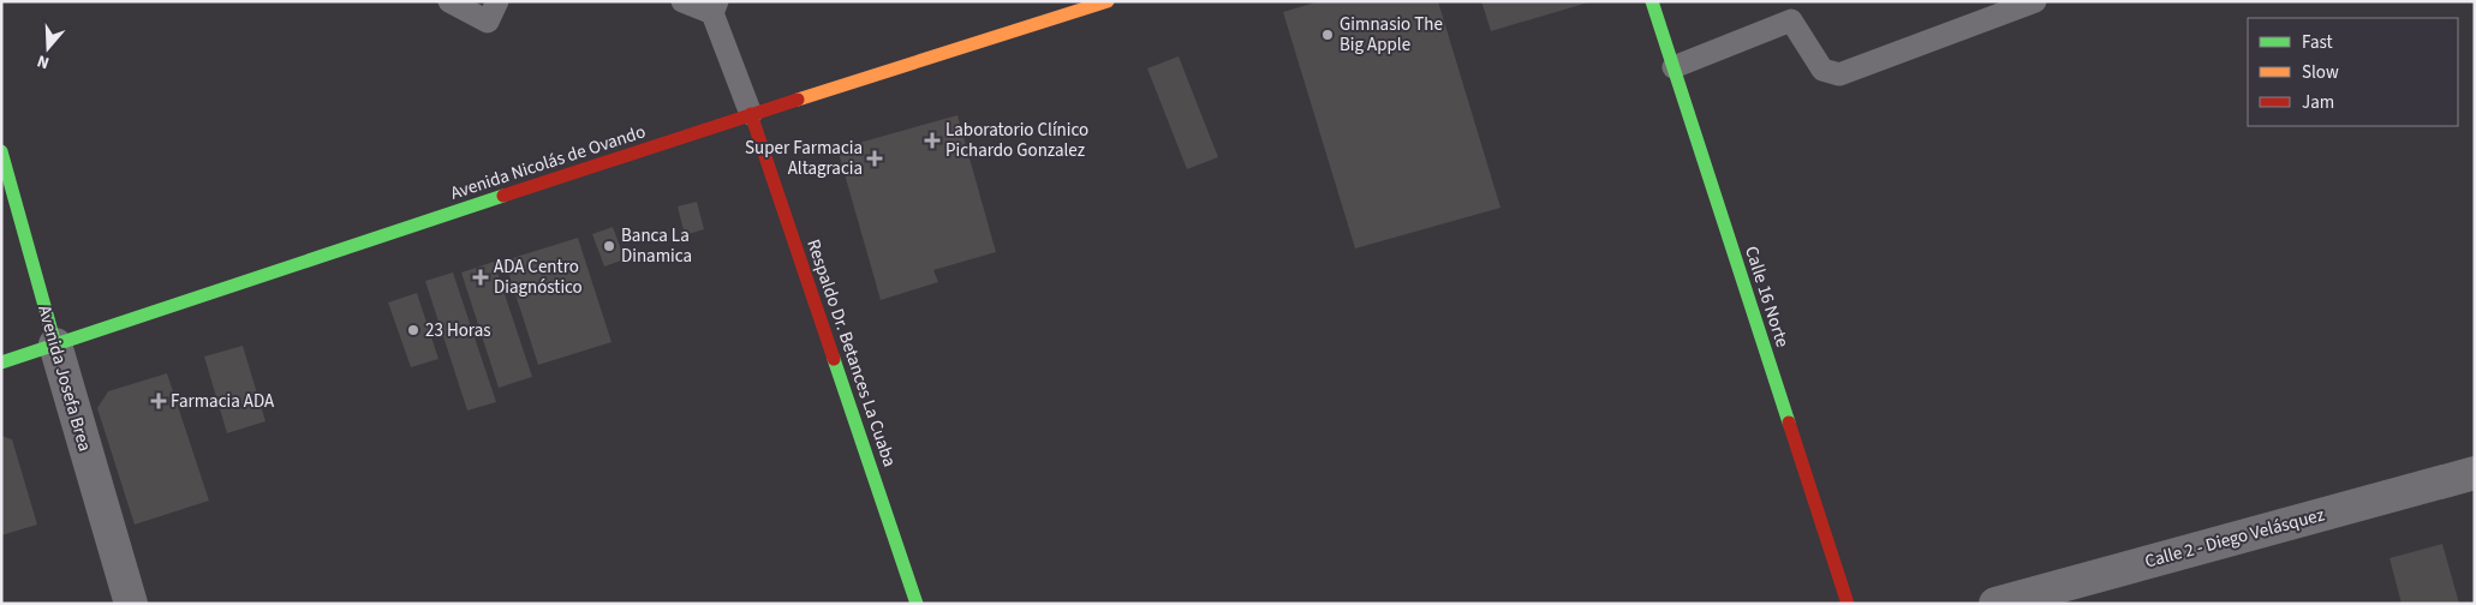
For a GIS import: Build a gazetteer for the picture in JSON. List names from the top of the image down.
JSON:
{
  "streets": {
    "main road": [
      "Avenida Nicolás de Ovando",
      "Calle 16 Norte",
      "Respaldo Dr. Betances La Cuaba",
      "Avenida Josefa Brea"
    ],
    "street": ["Calle 2 - Diego Velásquez"]
  },
  "crossings": [
    ["Avenida Nicolás de Ovando", "Respaldo Dr. Betances La Cuaba"],
    ["Avenida Nicolás de Ovando", "Avenida Josefa Brea"]
  ],
  "places": {
    "other": ["Gimnasio The Big Apple", "Banca La Dinamica", "23 Horas"],
    "health": [
      "Laboratorio Clínico Pichardo Gonzalez",
      "Super Farmacia Altagracia",
      "ADA Centro Diagnóstico",
      "Farmacia ADA"
    ]
  },
  "legend": ["Fast", "Slow", "Jam"],
  "north": "bottom"
}
